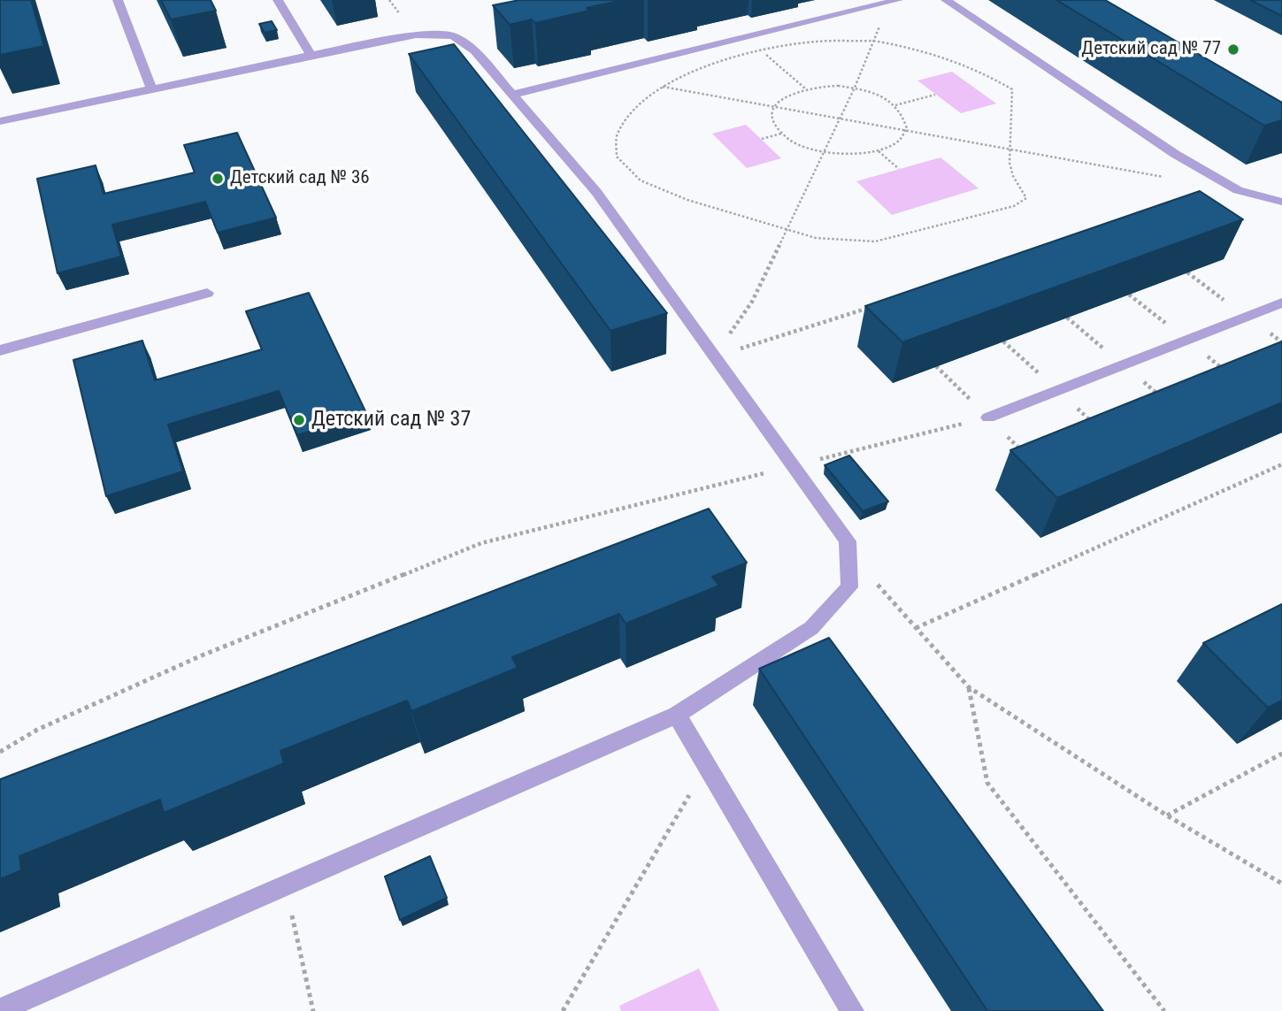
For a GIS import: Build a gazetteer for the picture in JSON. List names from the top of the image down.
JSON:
{
  "places": ["Детский сад № 77", "Детский сад № 36", "Детский сад № 37"]
}
